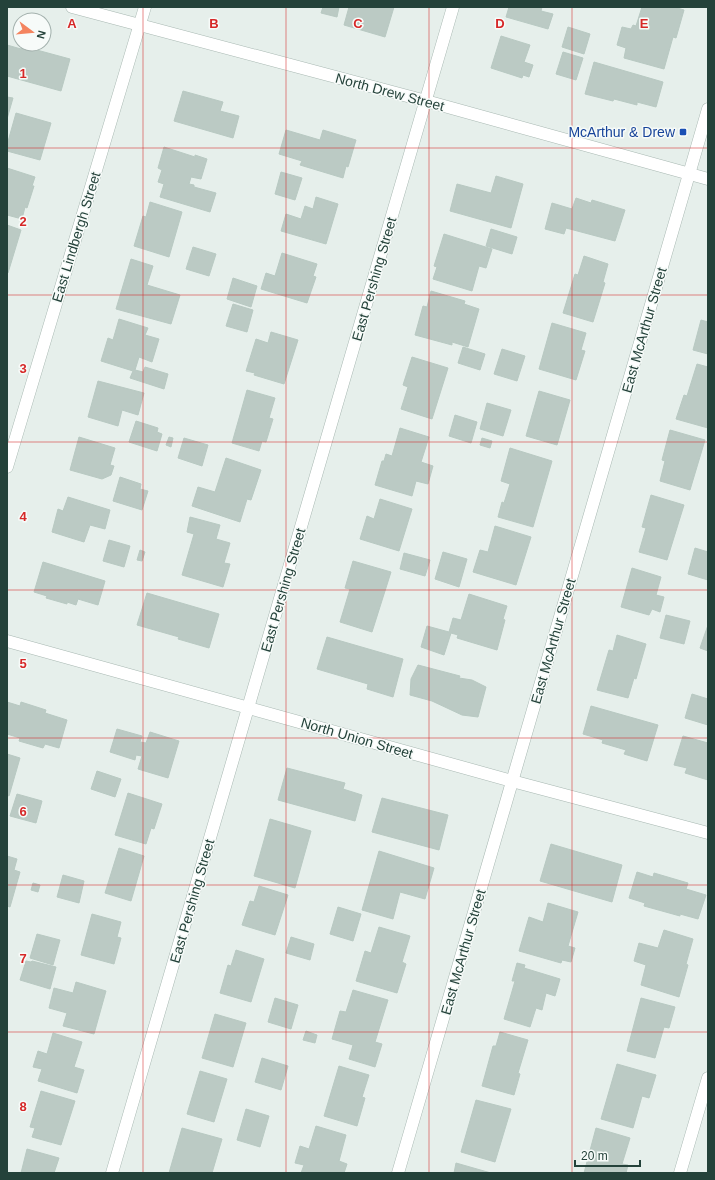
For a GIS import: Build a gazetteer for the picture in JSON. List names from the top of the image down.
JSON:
{
  "streets": {
    "street": [
      "North Drew Street",
      "East Lindbergh Street",
      "East Pershing Street",
      "East McArthur Street",
      "North Union Street"
    ]
  },
  "crossings": [
    ["North Drew Street", "East Lindbergh Street"],
    ["North Drew Street", "East Pershing Street"],
    ["North Drew Street", "East McArthur Street"],
    ["East Pershing Street", "North Union Street"],
    ["East McArthur Street", "North Union Street"]
  ],
  "places": {
    "transit": ["McArthur & Drew"]
  },
  "scale_bar": "20 m",
  "north": "right",
  "grid": {
    "columns": [
      "A",
      "B",
      "C",
      "D",
      "E"
    ],
    "rows": [
      "1",
      "2",
      "3",
      "4",
      "5",
      "6",
      "7",
      "8"
    ]
  }
}
